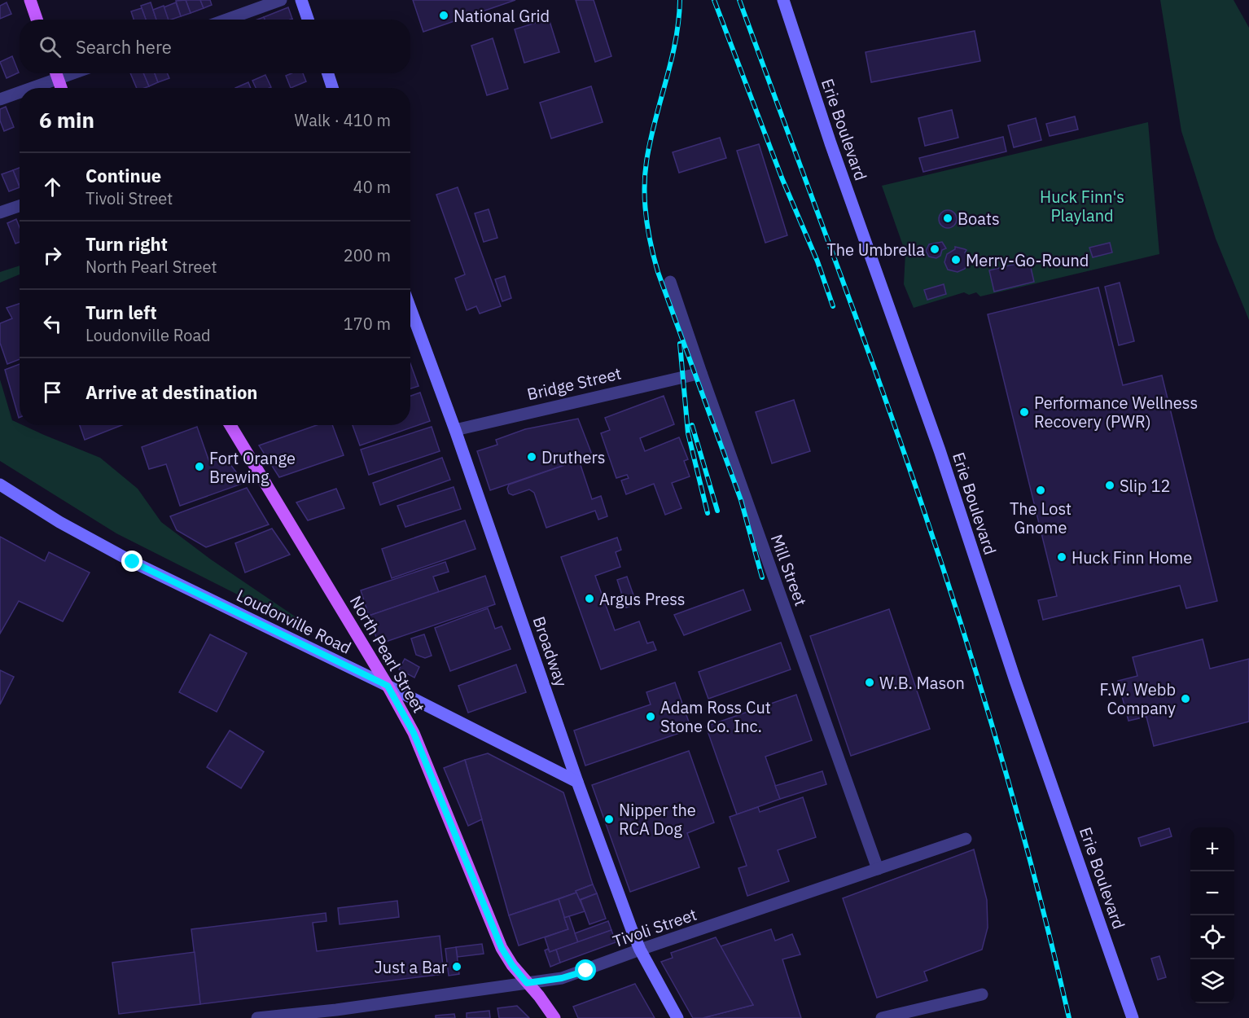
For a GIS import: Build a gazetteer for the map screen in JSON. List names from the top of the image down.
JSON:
{
  "streets": {
    "main road": ["North Pearl Street"],
    "street": [
      "Erie Boulevard",
      "Bridge Street",
      "Mill Street",
      "Loudonville Road",
      "Broadway",
      "Tivoli Street"
    ]
  },
  "crossings": [
    ["Bridge Street", "Mill Street"],
    ["Bridge Street", "Broadway"],
    ["Mill Street", "Tivoli Street"],
    ["Loudonville Road", "Broadway"],
    ["Loudonville Road", "North Pearl Street"],
    ["Broadway", "Tivoli Street"],
    ["North Pearl Street", "Tivoli Street"]
  ],
  "parks": ["Huck Finn's Playland"],
  "places": [
    "National Grid",
    "Boats",
    "The Umbrella",
    "Merry-Go-Round",
    "Performance Wellness Recovery (PWR)",
    "Druthers",
    "Fort Orange Brewing",
    "Slip 12",
    "The Lost Gnome",
    "Huck Finn Home",
    "Argus Press",
    "W.B. Mason",
    "F.W. Webb Company",
    "Adam Ross Cut Stone Co. Inc.",
    "Nipper the RCA Dog",
    "Just a Bar"
  ],
  "page": {
    "search": "Search here",
    "heading": ["6 min", "Walk · 410 m"],
    "list": [
      ["Continue", "Tivoli Street", "40 m"],
      ["Turn right", "North Pearl Street", "200 m"],
      ["Turn left", "Loudonville Road", "170 m"],
      "Arrive at destination"
    ],
    "map_buttons": ["+", "−"]
  }
}
